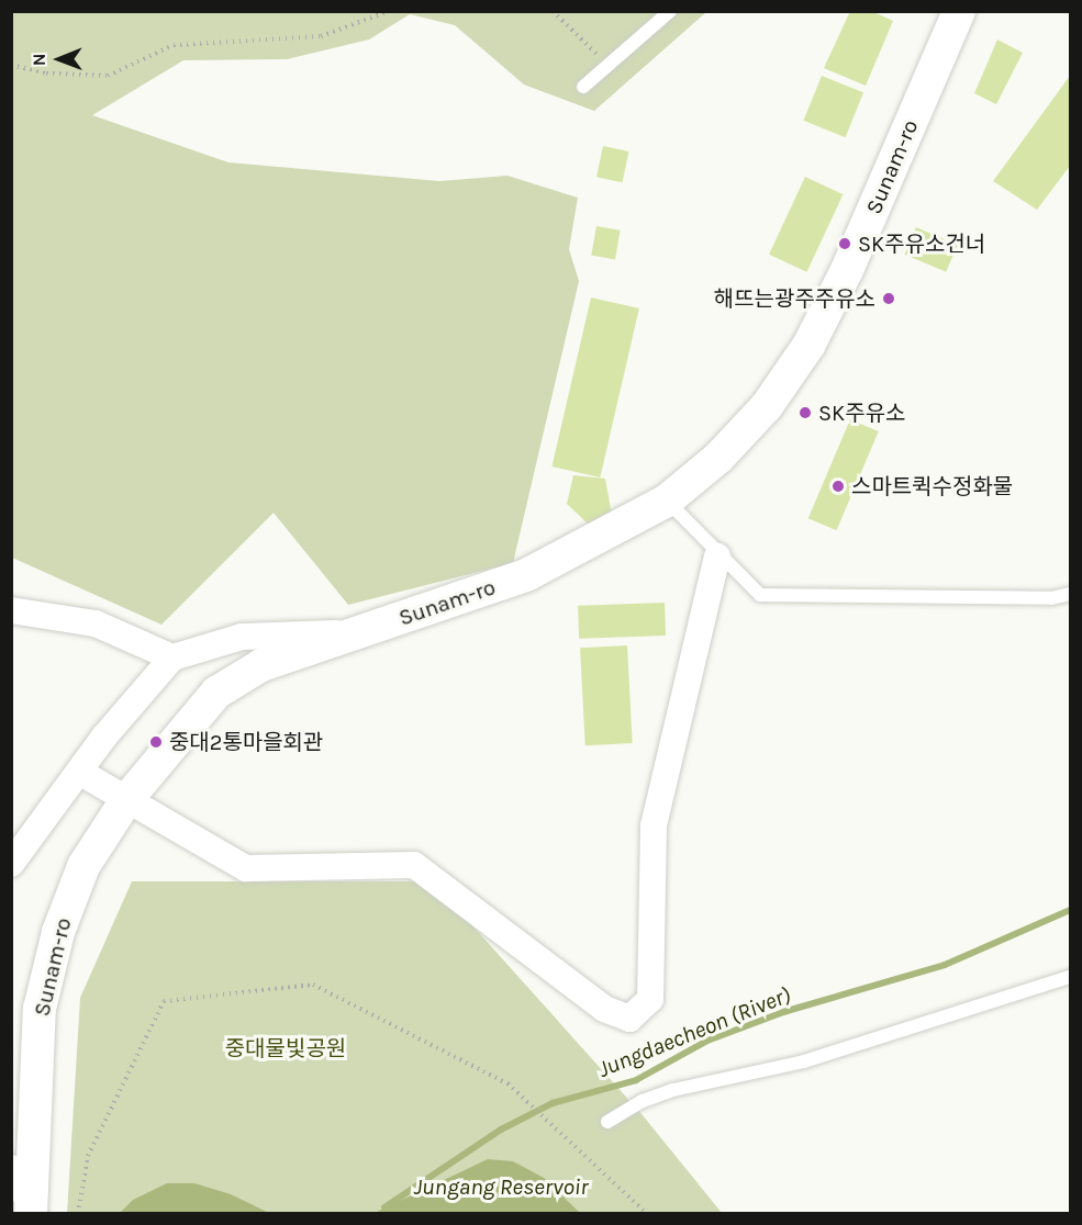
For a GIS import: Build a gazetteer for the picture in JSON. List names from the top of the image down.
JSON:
{
  "streets": {
    "street": ["Sunam-ro"]
  },
  "water": ["Jungdaecheon (River)", "Jungang Reservoir"],
  "parks": ["중대물빛공원"],
  "places": [
    "SK주유소건너",
    "해뜨는광주주유소",
    "SK주유소",
    "스마트퀵수정화물",
    "중대2통마을회관"
  ],
  "north": "left"
}
